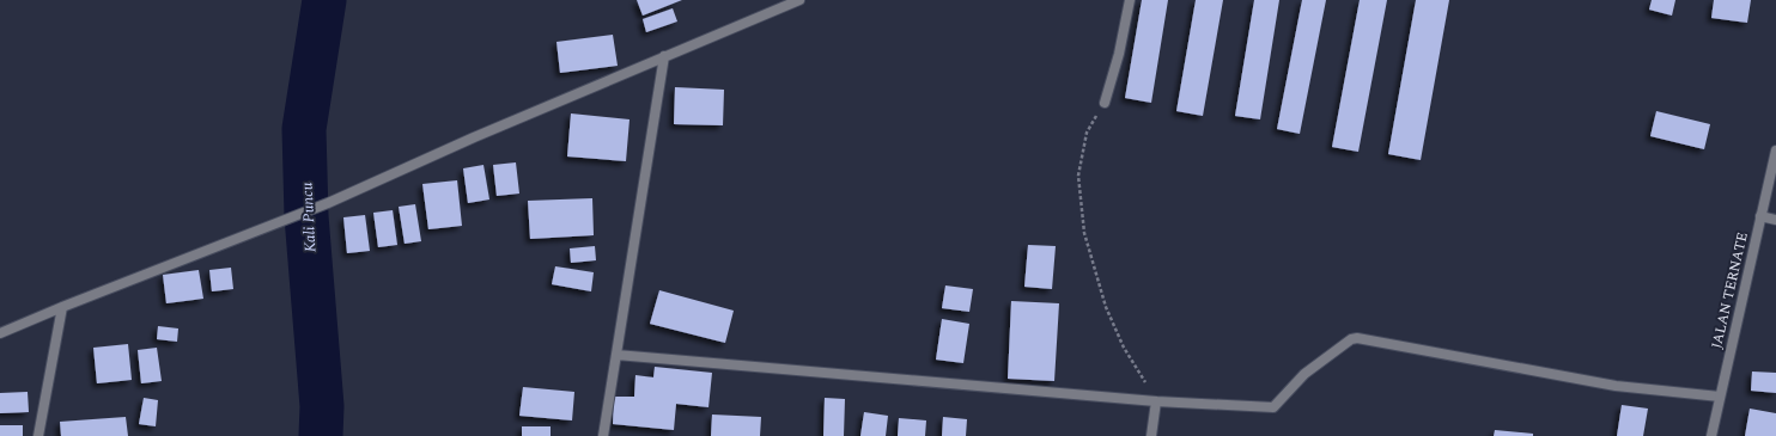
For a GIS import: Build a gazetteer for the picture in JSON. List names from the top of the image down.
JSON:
{
  "streets": {
    "street": ["JALAN TERNATE"]
  },
  "water": ["Kali Puncu"]
}
